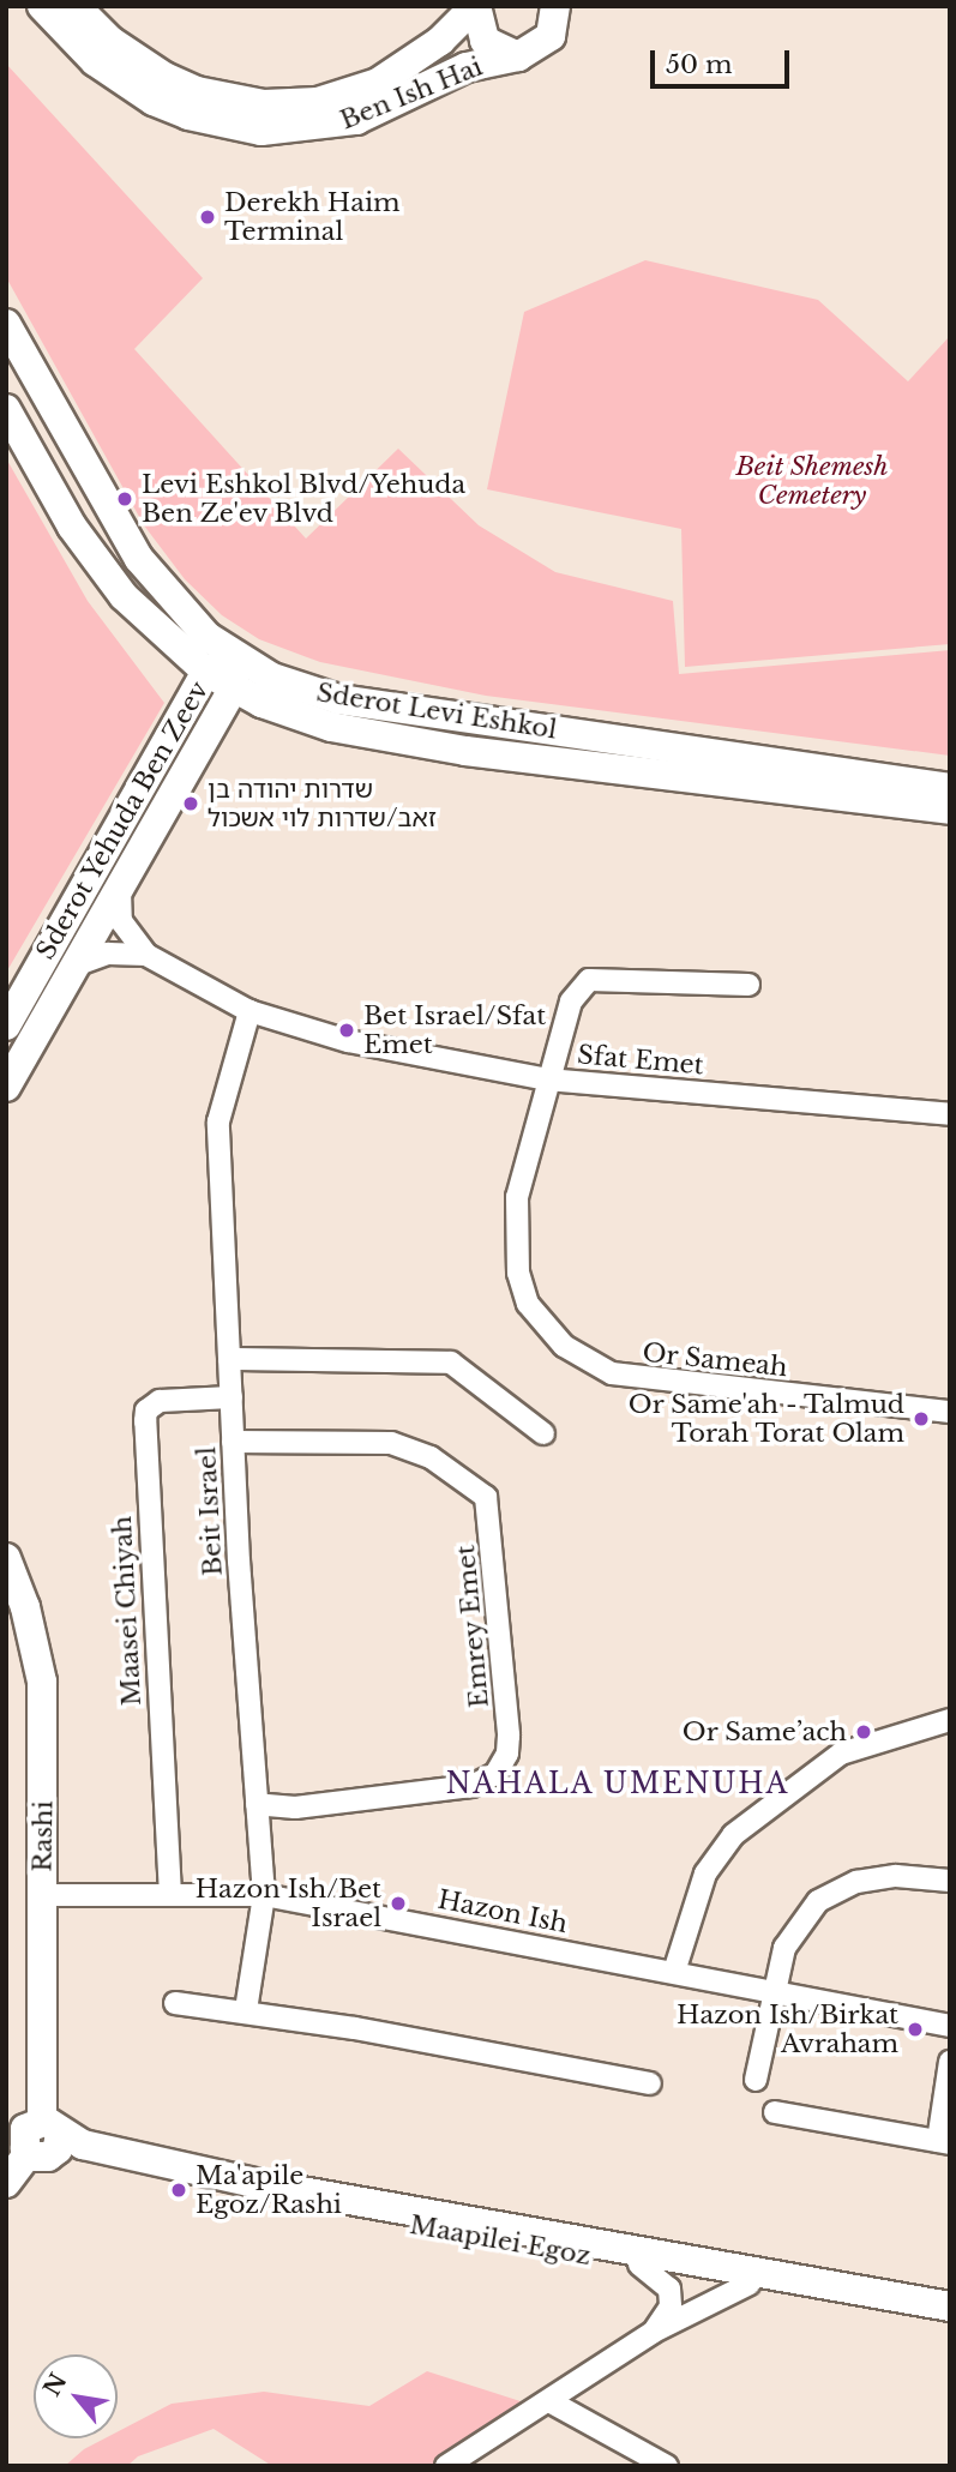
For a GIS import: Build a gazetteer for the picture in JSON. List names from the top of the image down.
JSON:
{
  "streets": {
    "street": [
      "Ben Ish Hai",
      "Sderot Levi Eshkol",
      "Sderot Yehuda Ben Zeev",
      "Sfat Emet",
      "Or Sameah",
      "Beit Israel",
      "Maasei Chiyah",
      "Emrey Emet",
      "Rashi",
      "Hazon Ish",
      "Maapilei Egoz"
    ]
  },
  "crossings": [
    ["Sderot Levi Eshkol", "Sderot Yehuda Ben Zeev"],
    ["Sderot Yehuda Ben Zeev", "Sfat Emet"],
    ["Sfat Emet", "Or Sameah"],
    ["Sfat Emet", "Beit Israel"],
    ["Beit Israel", "Maasei Chiyah"],
    ["Beit Israel", "Emrey Emet"],
    ["Beit Israel", "Hazon Ish"],
    ["Maasei Chiyah", "Hazon Ish"],
    ["Rashi", "Hazon Ish"],
    ["Rashi", "Maapilei Egoz"]
  ],
  "districts": ["NAHALA UMENUHA"],
  "parks": ["Beit Shemesh Cemetery"],
  "places": [
    "Derekh Haim Terminal",
    "Levi Eshkol Blvd/Yehuda Ben Ze'ev Blvd",
    "שדרות יהודה בן זאב/שדרות לוי אשכול",
    "Bet Israel/Sfat Emet",
    "Or Same'ah - Talmud Torah Torat Olam",
    "Or Same’ach",
    "Hazon Ish/Bet Israel",
    "Hazon Ish/Birkat Avraham",
    "Ma'apile Egoz/Rashi"
  ],
  "scale_bar": "50 m",
  "north": "top left"
}
